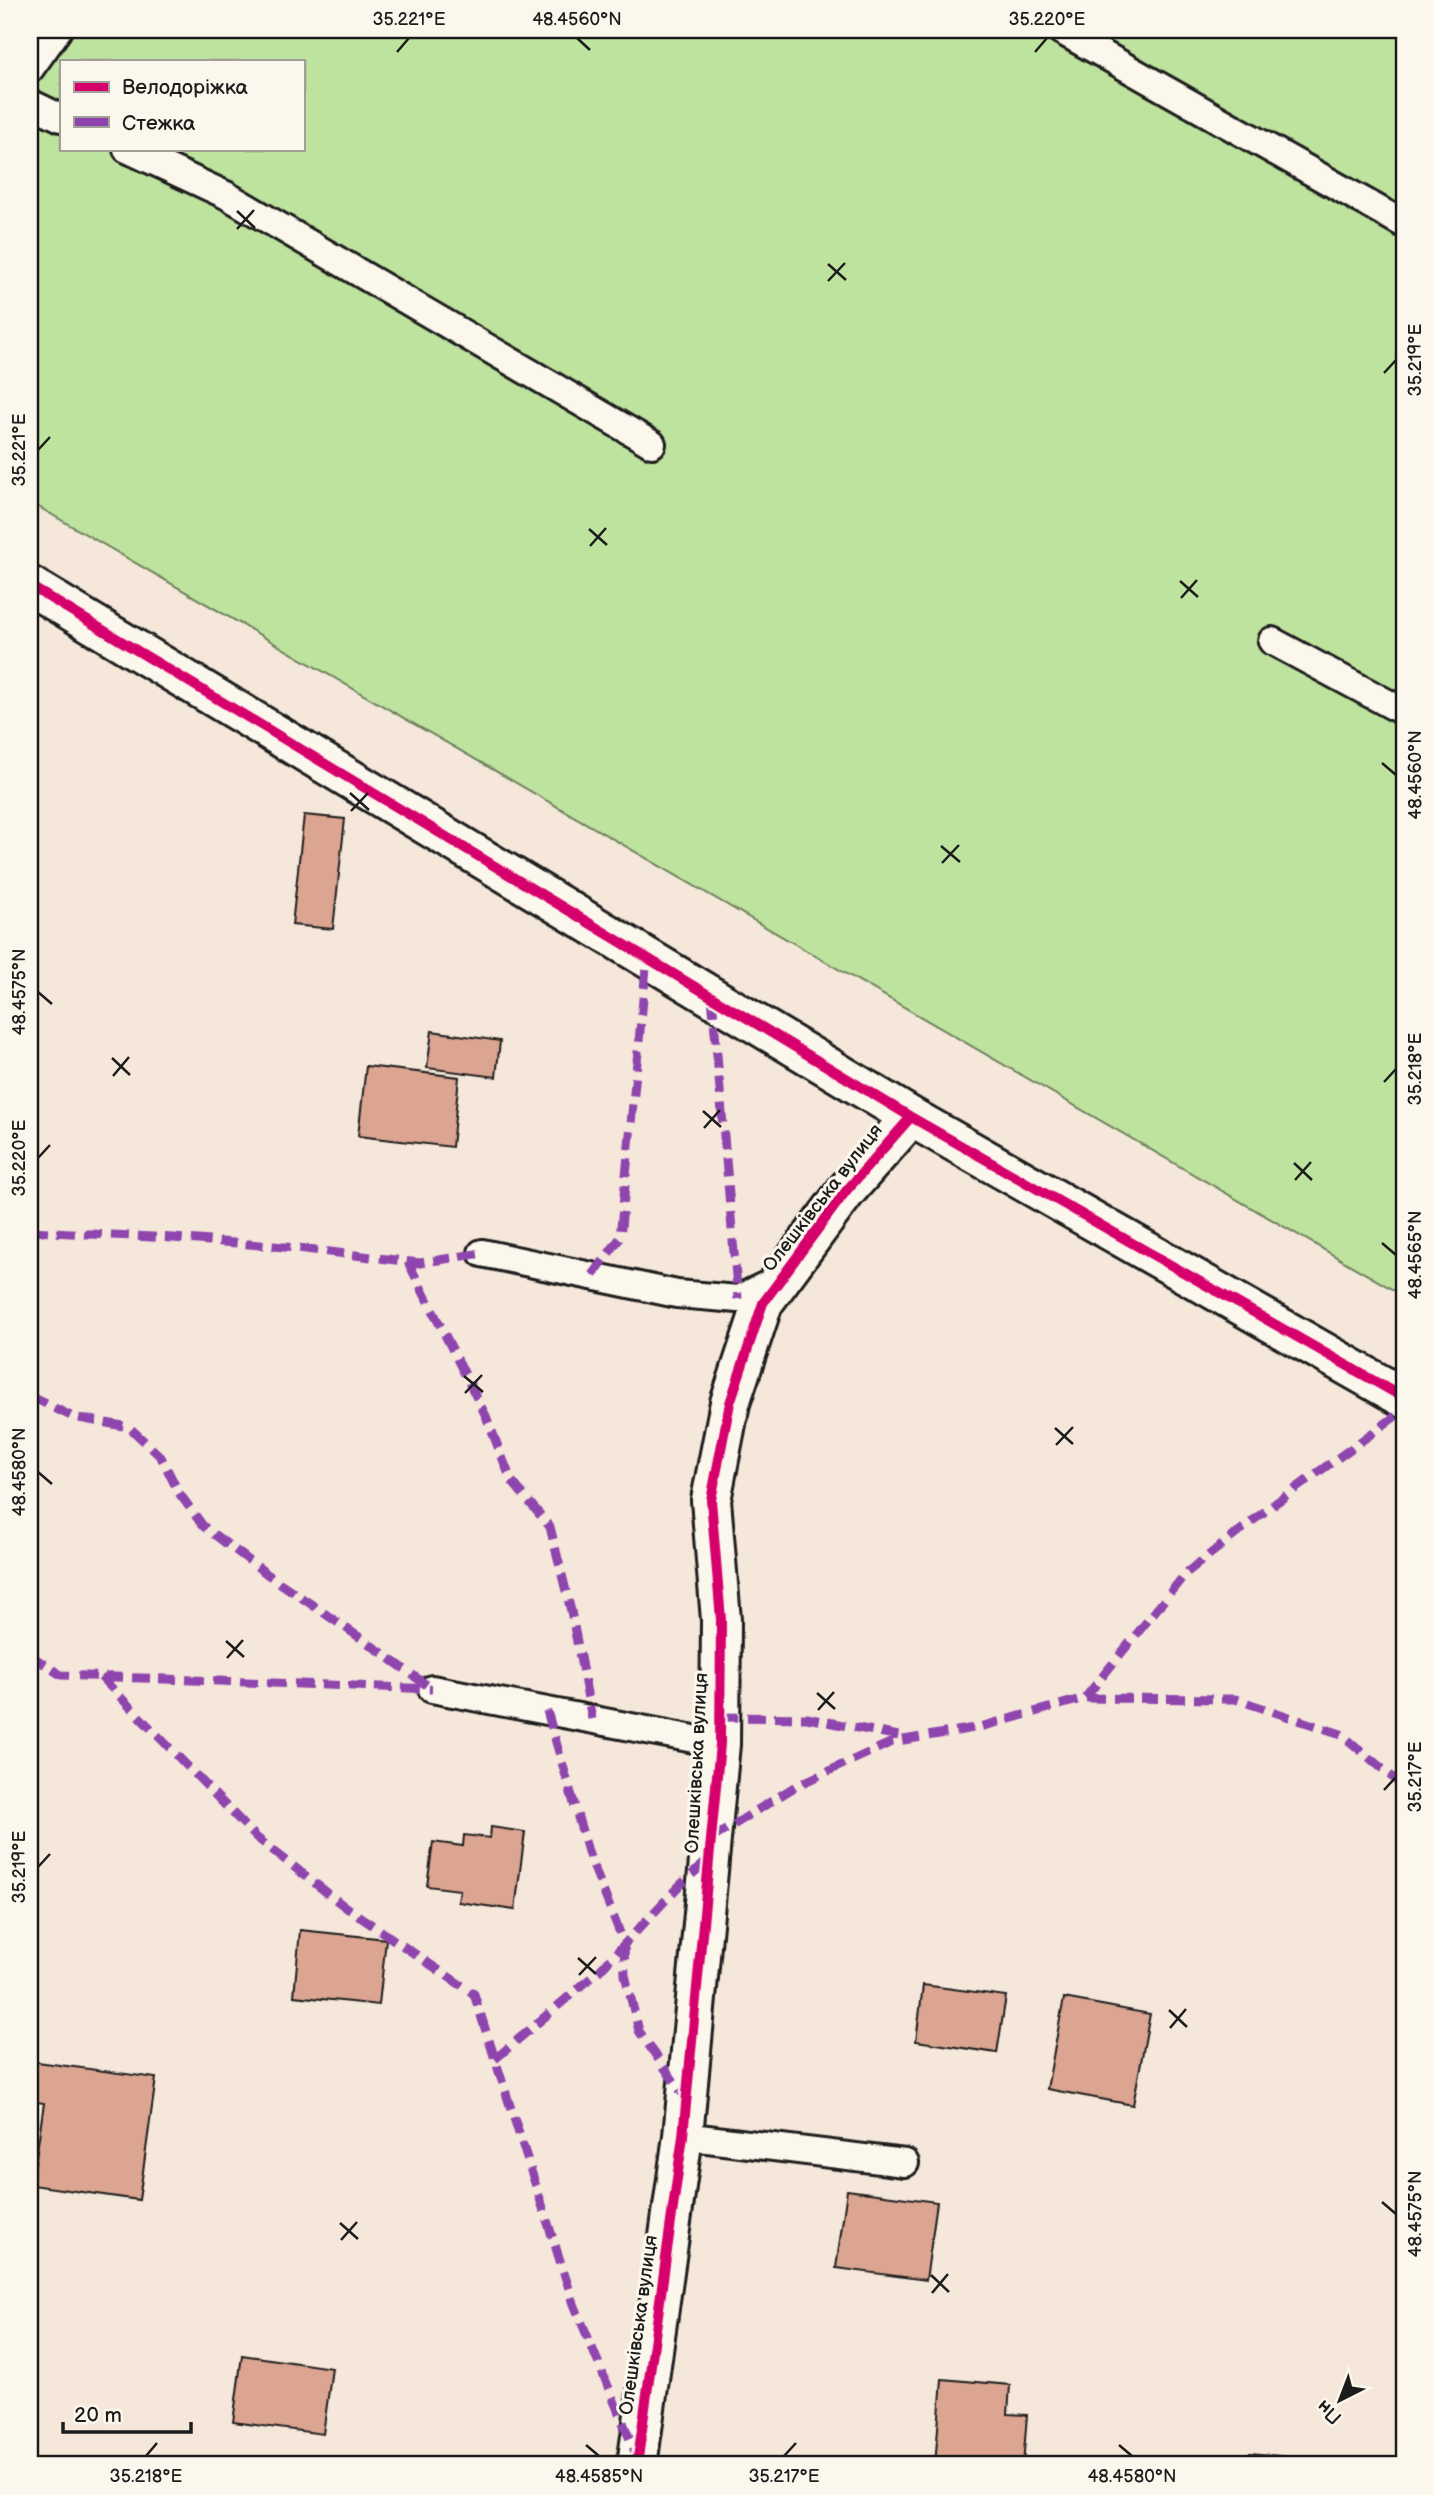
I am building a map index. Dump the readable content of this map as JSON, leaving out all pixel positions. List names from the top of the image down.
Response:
{
  "streets": {
    "street": ["Олешківська вулиця"]
  },
  "legend": ["Велодоріжка", "Стежка"],
  "scale_bar": "20 m",
  "north": "bottom left",
  "coordinates": [
    "35.221°E",
    "48.4560°N",
    "35.220°E",
    "35.219°E",
    "48.4575°N",
    "35.218°E",
    "48.4565°N",
    "48.4580°N",
    "35.217°E",
    "48.4585°N"
  ]
}
